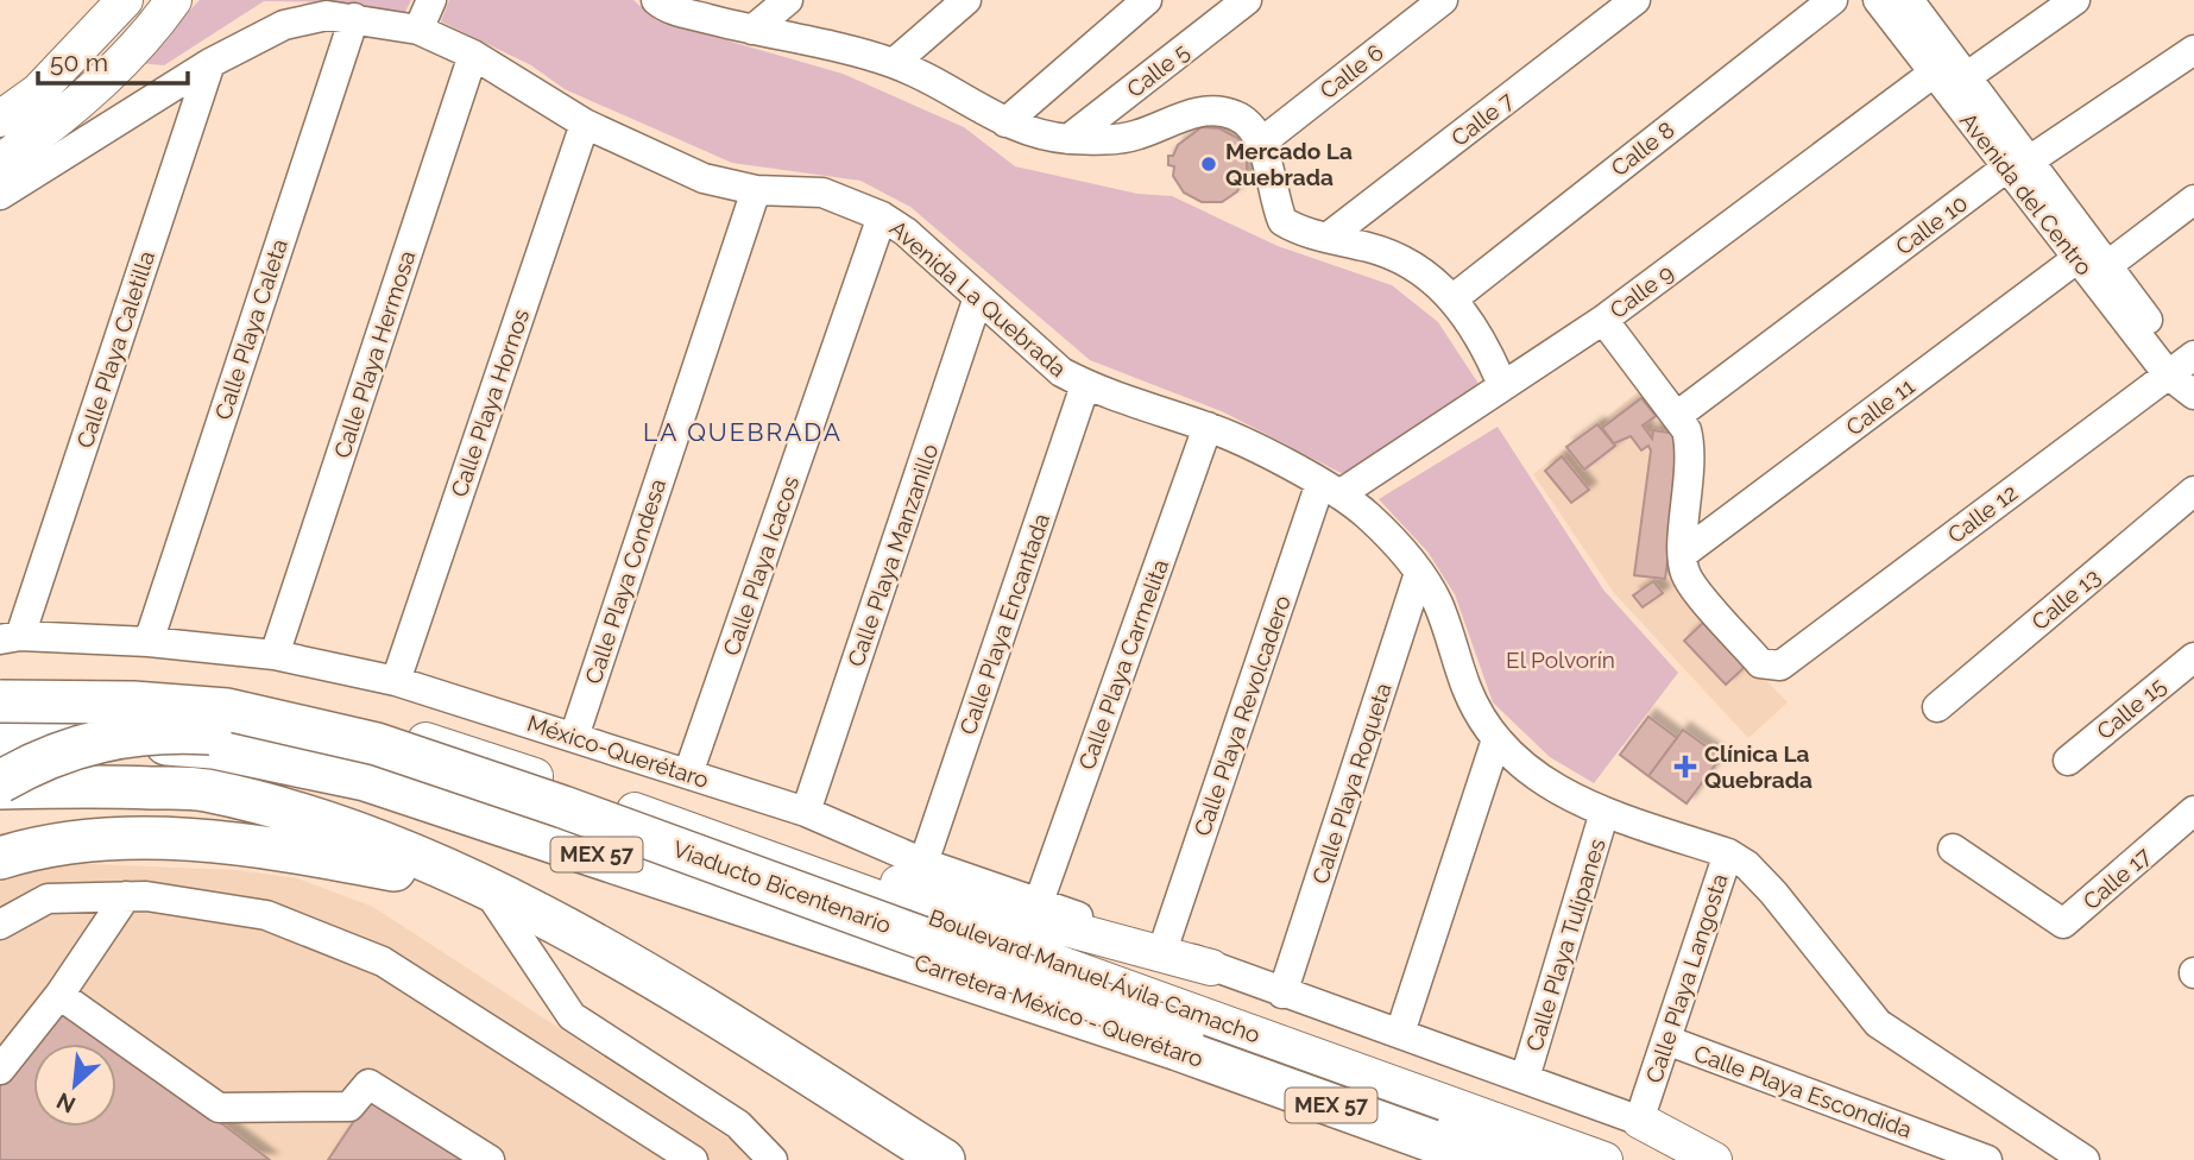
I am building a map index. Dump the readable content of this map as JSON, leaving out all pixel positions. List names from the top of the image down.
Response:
{
  "streets": {
    "highway": ["MEX 57", "Viaducto Bicentenario", "Carretera México - Querétaro"],
    "main road": ["Boulevard Manuel Ávila Camacho"],
    "street": [
      "Calle 5",
      "Calle 6",
      "Calle 7",
      "Calle 8",
      "Avenida del Centro",
      "Calle 10",
      "Calle 9",
      "Avenida La Quebrada",
      "Calle Playa Caleta",
      "Calle Playa Caletilla",
      "Calle Playa Hermosa",
      "Calle Playa Hornos",
      "Calle 11",
      "Calle 12",
      "Calle Playa Manzanillo",
      "Calle Playa Icacos",
      "Calle Playa Condesa",
      "Calle 13",
      "Calle Playa Encantada",
      "Calle Playa Carmelita",
      "Calle 15",
      "Calle Playa Revolcadero",
      "México-Querétaro",
      "Calle Playa Roqueta",
      "Calle 17",
      "Calle Playa Tulipanes",
      "Calle Playa Langosta",
      "Calle Playa Escondida"
    ]
  },
  "crossings": [
    ["Avenida del Centro", "Calle 10"],
    ["Avenida del Centro", "Calle 9"],
    ["Avenida del Centro", "Calle 11"],
    ["Avenida del Centro", "Calle 12"],
    ["Calle 9", "Avenida La Quebrada"],
    ["Calle 9", "Calle Playa Revolcadero"],
    ["Avenida La Quebrada", "Calle Playa Caleta"],
    ["Avenida La Quebrada", "Calle Playa Caletilla"],
    ["Avenida La Quebrada", "Calle Playa Hermosa"],
    ["Avenida La Quebrada", "Calle Playa Hornos"],
    ["Avenida La Quebrada", "Calle Playa Manzanillo"],
    ["Avenida La Quebrada", "Calle Playa Icacos"],
    ["Avenida La Quebrada", "Calle Playa Condesa"],
    ["Avenida La Quebrada", "Calle Playa Encantada"],
    ["Avenida La Quebrada", "Calle Playa Carmelita"],
    ["Avenida La Quebrada", "Calle Playa Revolcadero"],
    ["Avenida La Quebrada", "Calle Playa Roqueta"],
    ["Avenida La Quebrada", "Calle Playa Tulipanes"],
    ["Avenida La Quebrada", "Calle Playa Langosta"],
    ["Calle Playa Caleta", "México-Querétaro"],
    ["Calle Playa Caletilla", "México-Querétaro"],
    ["Calle Playa Hermosa", "México-Querétaro"],
    ["Calle Playa Hornos", "México-Querétaro"],
    ["Calle 11", "Calle 12"],
    ["Calle Playa Manzanillo", "México-Querétaro"],
    ["Calle Playa Icacos", "México-Querétaro"],
    ["Calle Playa Condesa", "México-Querétaro"],
    ["Calle Playa Encantada", "México-Querétaro"],
    ["Calle Playa Carmelita", "México-Querétaro"],
    ["Calle Playa Revolcadero", "México-Querétaro"],
    ["México-Querétaro", "Calle Playa Roqueta"],
    ["México-Querétaro", "Calle Playa Tulipanes"],
    ["México-Querétaro", "Calle Playa Langosta"],
    ["Calle Playa Langosta", "Calle Playa Escondida"]
  ],
  "districts": ["LA QUEBRADA"],
  "parks": ["El Polvorín"],
  "places": {
    "other": ["Mercado La Quebrada"],
    "health": ["Clínica La Quebrada"]
  },
  "scale_bar": "50 m",
  "north": "bottom left"
}
